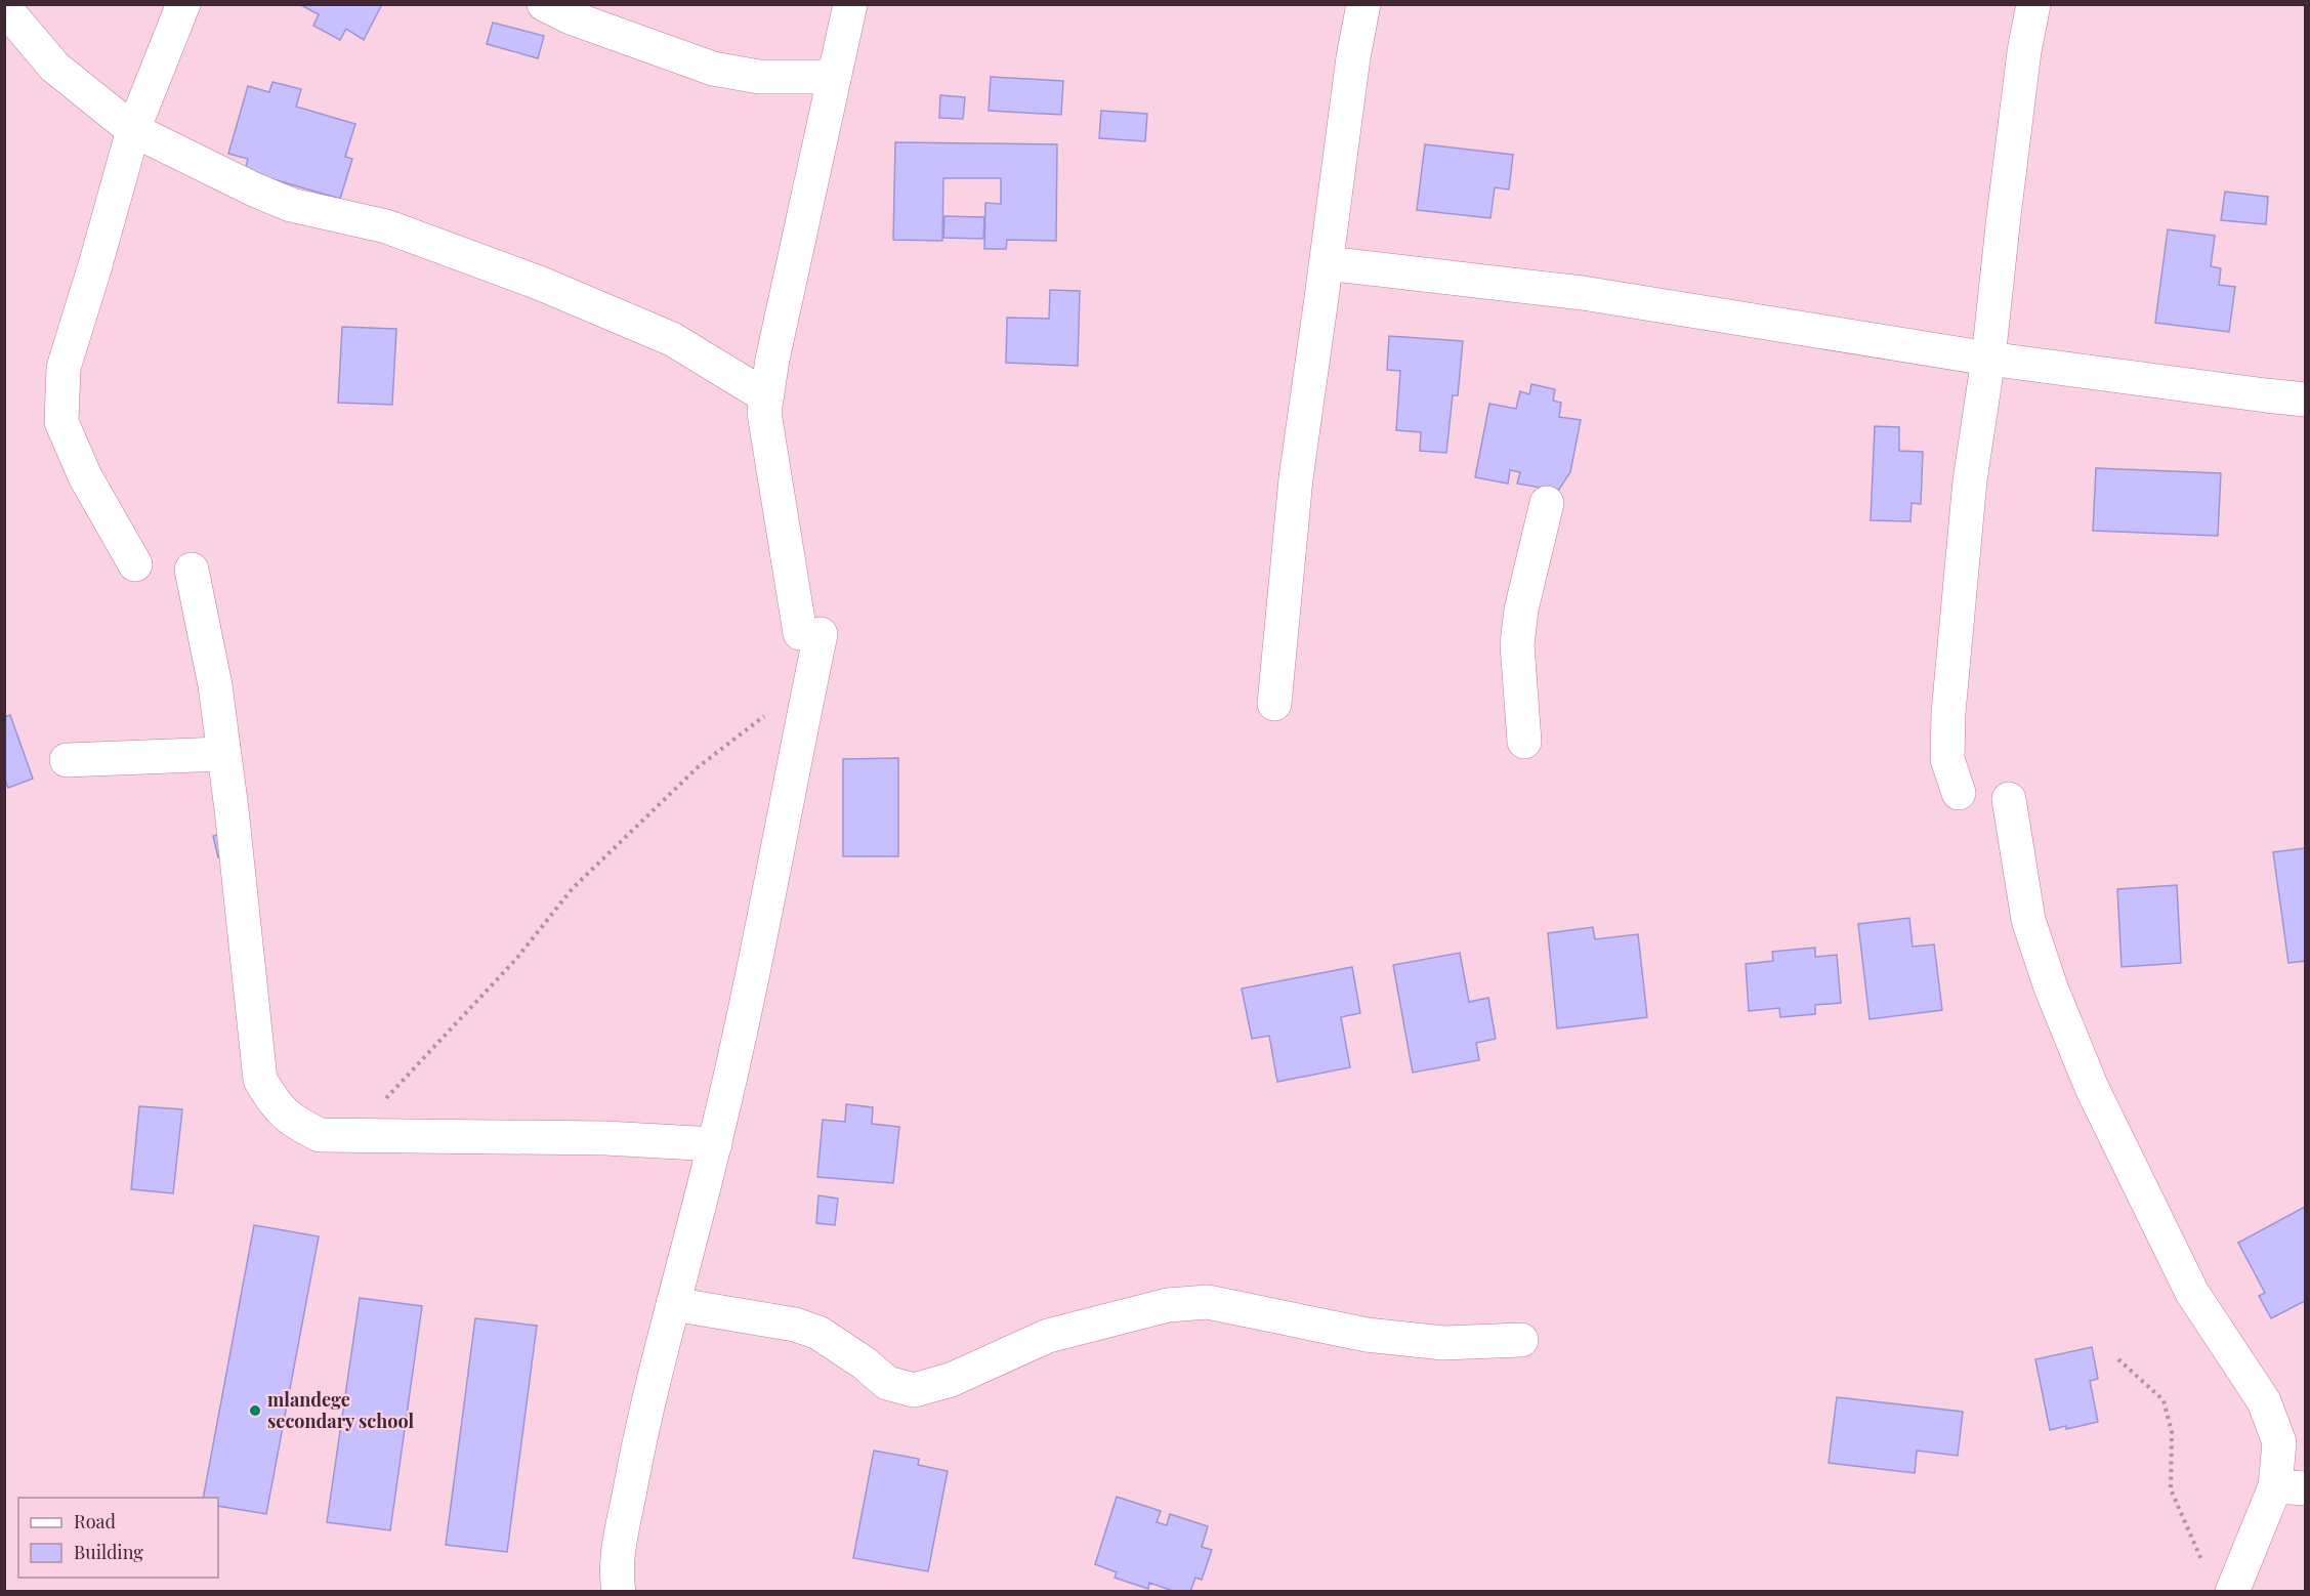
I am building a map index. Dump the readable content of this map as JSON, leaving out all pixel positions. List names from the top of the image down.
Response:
{
  "places": ["mlandege secondary school"],
  "legend": ["Road", "Building"]
}
